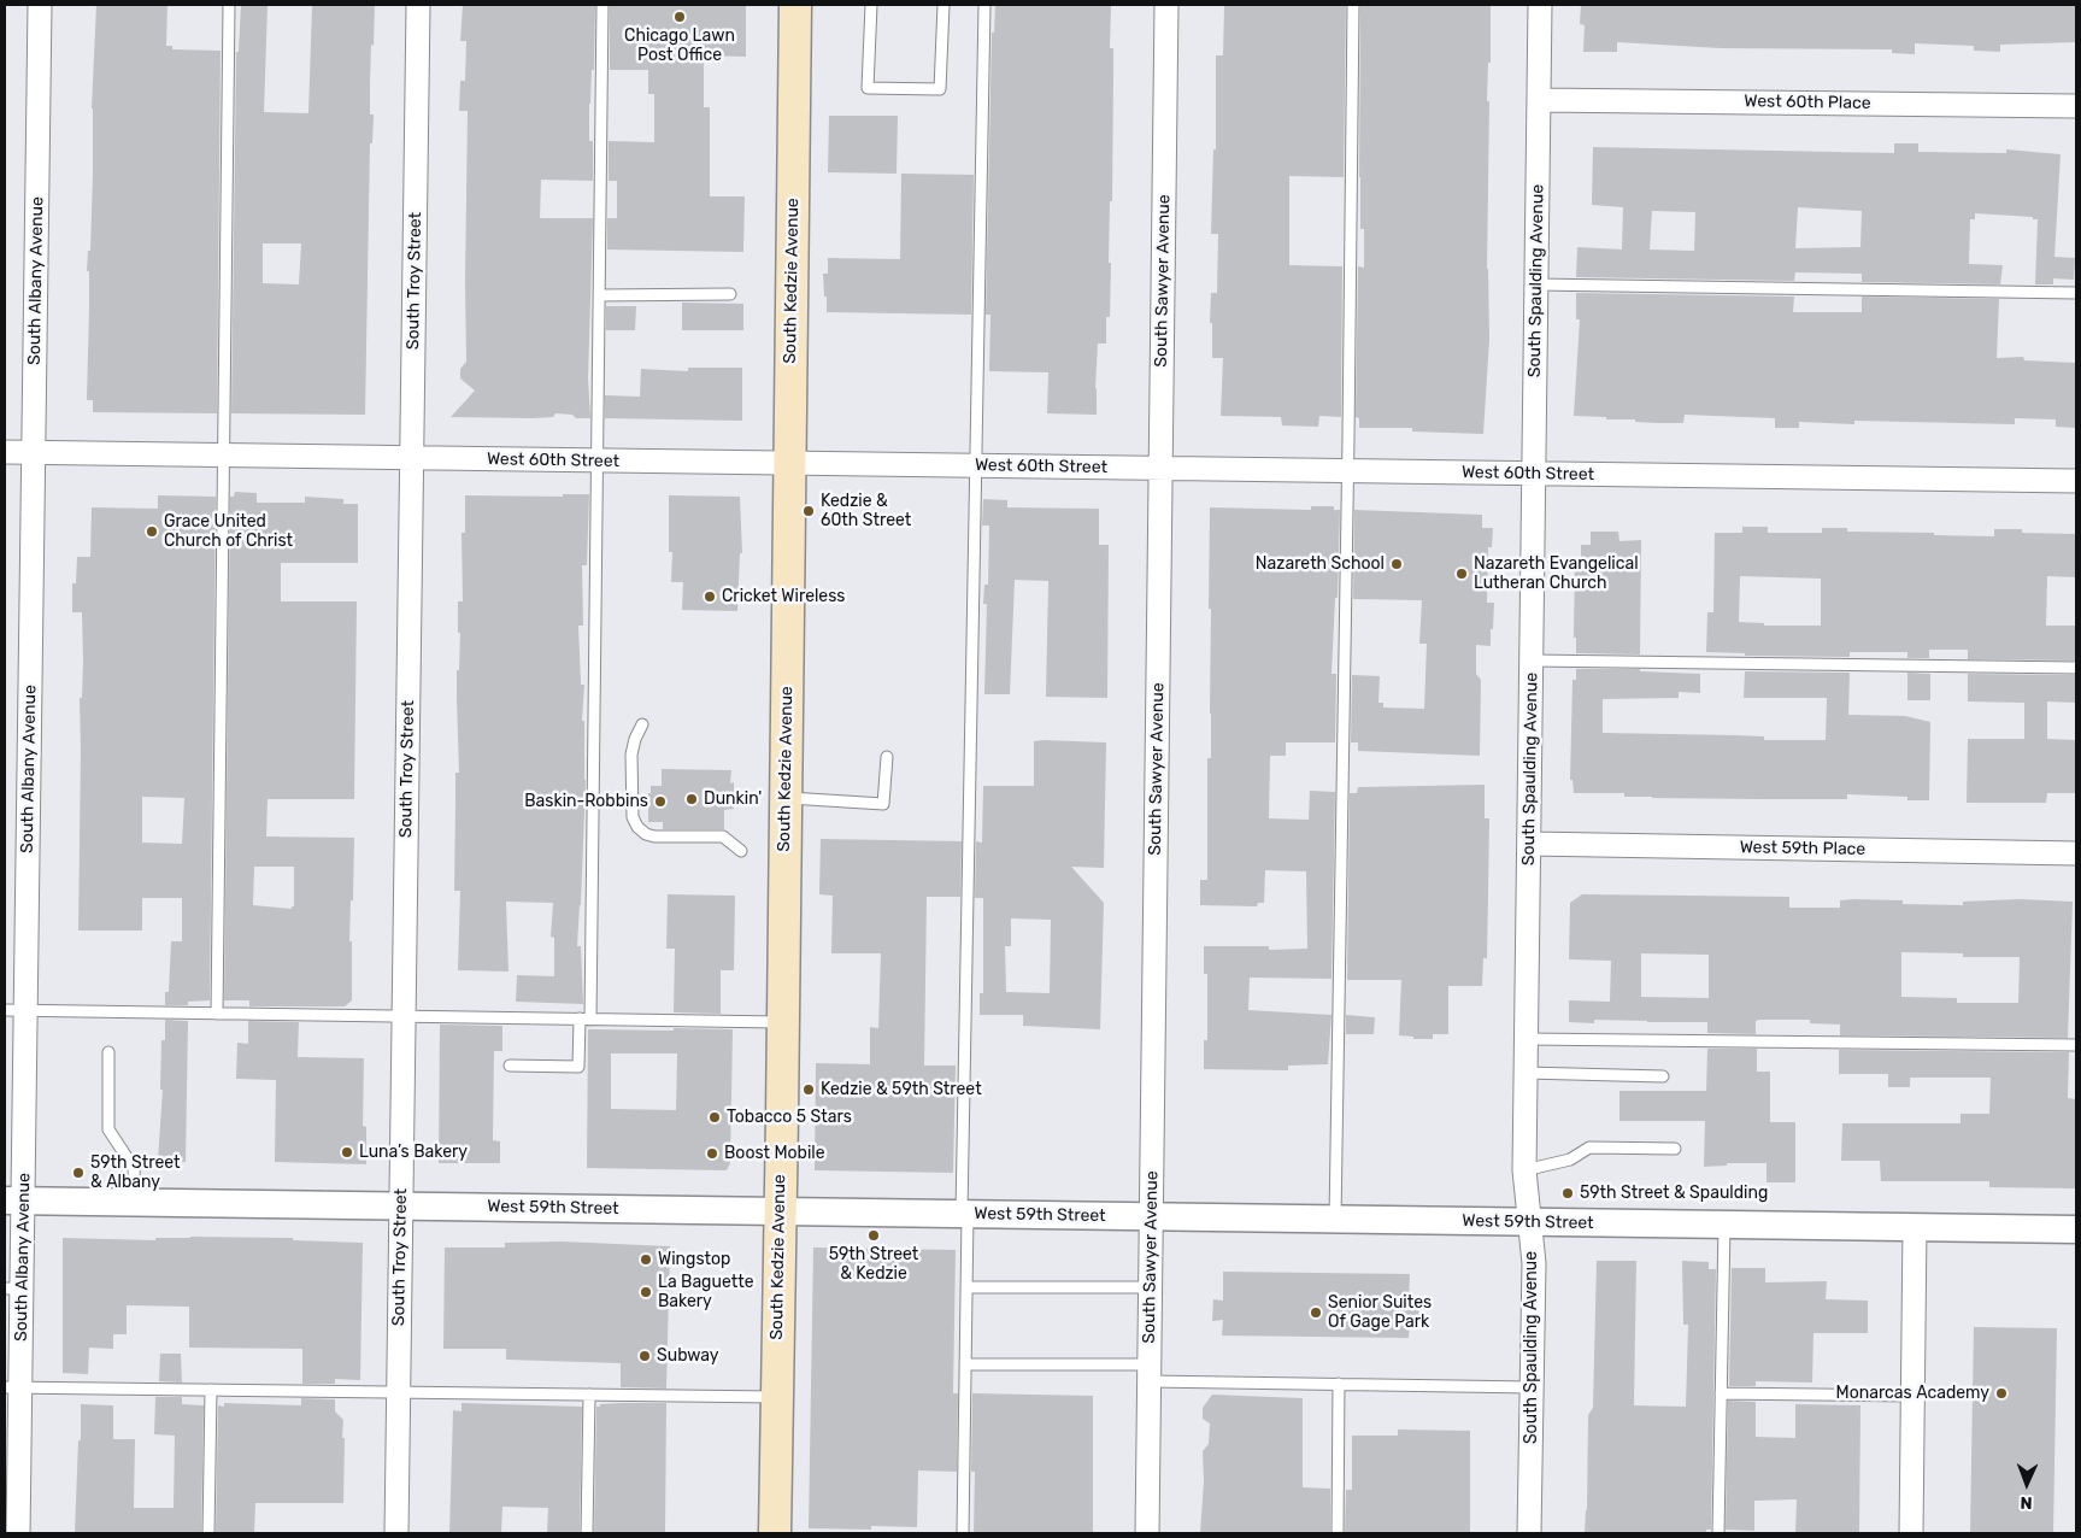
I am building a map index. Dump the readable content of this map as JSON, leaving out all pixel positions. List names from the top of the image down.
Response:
{
  "streets": {
    "main road": ["South Kedzie Avenue"],
    "street": [
      "West 60th Place",
      "South Albany Avenue",
      "South Troy Street",
      "South Sawyer Avenue",
      "South Spaulding Avenue",
      "West 60th Street",
      "West 59th Place",
      "West 59th Street"
    ]
  },
  "crossings": [
    ["West 60th Place", "South Spaulding Avenue"],
    ["South Albany Avenue", "West 60th Street"],
    ["South Albany Avenue", "West 59th Street"],
    ["South Troy Street", "West 60th Street"],
    ["South Troy Street", "West 59th Street"],
    ["South Kedzie Avenue", "West 60th Street"],
    ["South Kedzie Avenue", "West 59th Street"],
    ["South Sawyer Avenue", "West 60th Street"],
    ["South Sawyer Avenue", "West 59th Street"],
    ["South Spaulding Avenue", "West 60th Street"],
    ["South Spaulding Avenue", "West 59th Place"],
    ["South Spaulding Avenue", "West 59th Street"]
  ],
  "places": [
    "Chicago Lawn Post Office",
    "Kedzie & 60th Street",
    "Grace United Church of Christ",
    "Nazareth School",
    "Nazareth Evangelical Lutheran Church",
    "Cricket Wireless",
    "Dunkin'",
    "Baskin-Robbins",
    "Kedzie & 59th Street",
    "Tobacco 5 Stars",
    "Luna’s Bakery",
    "Boost Mobile",
    "59th Street & Albany",
    "59th Street & Spaulding",
    "59th Street & Kedzie",
    "Wingstop",
    "La Baguette Bakery",
    "Senior Suites Of Gage Park",
    "Subway",
    "Monarcas Academy"
  ],
  "north": "bottom"
}
